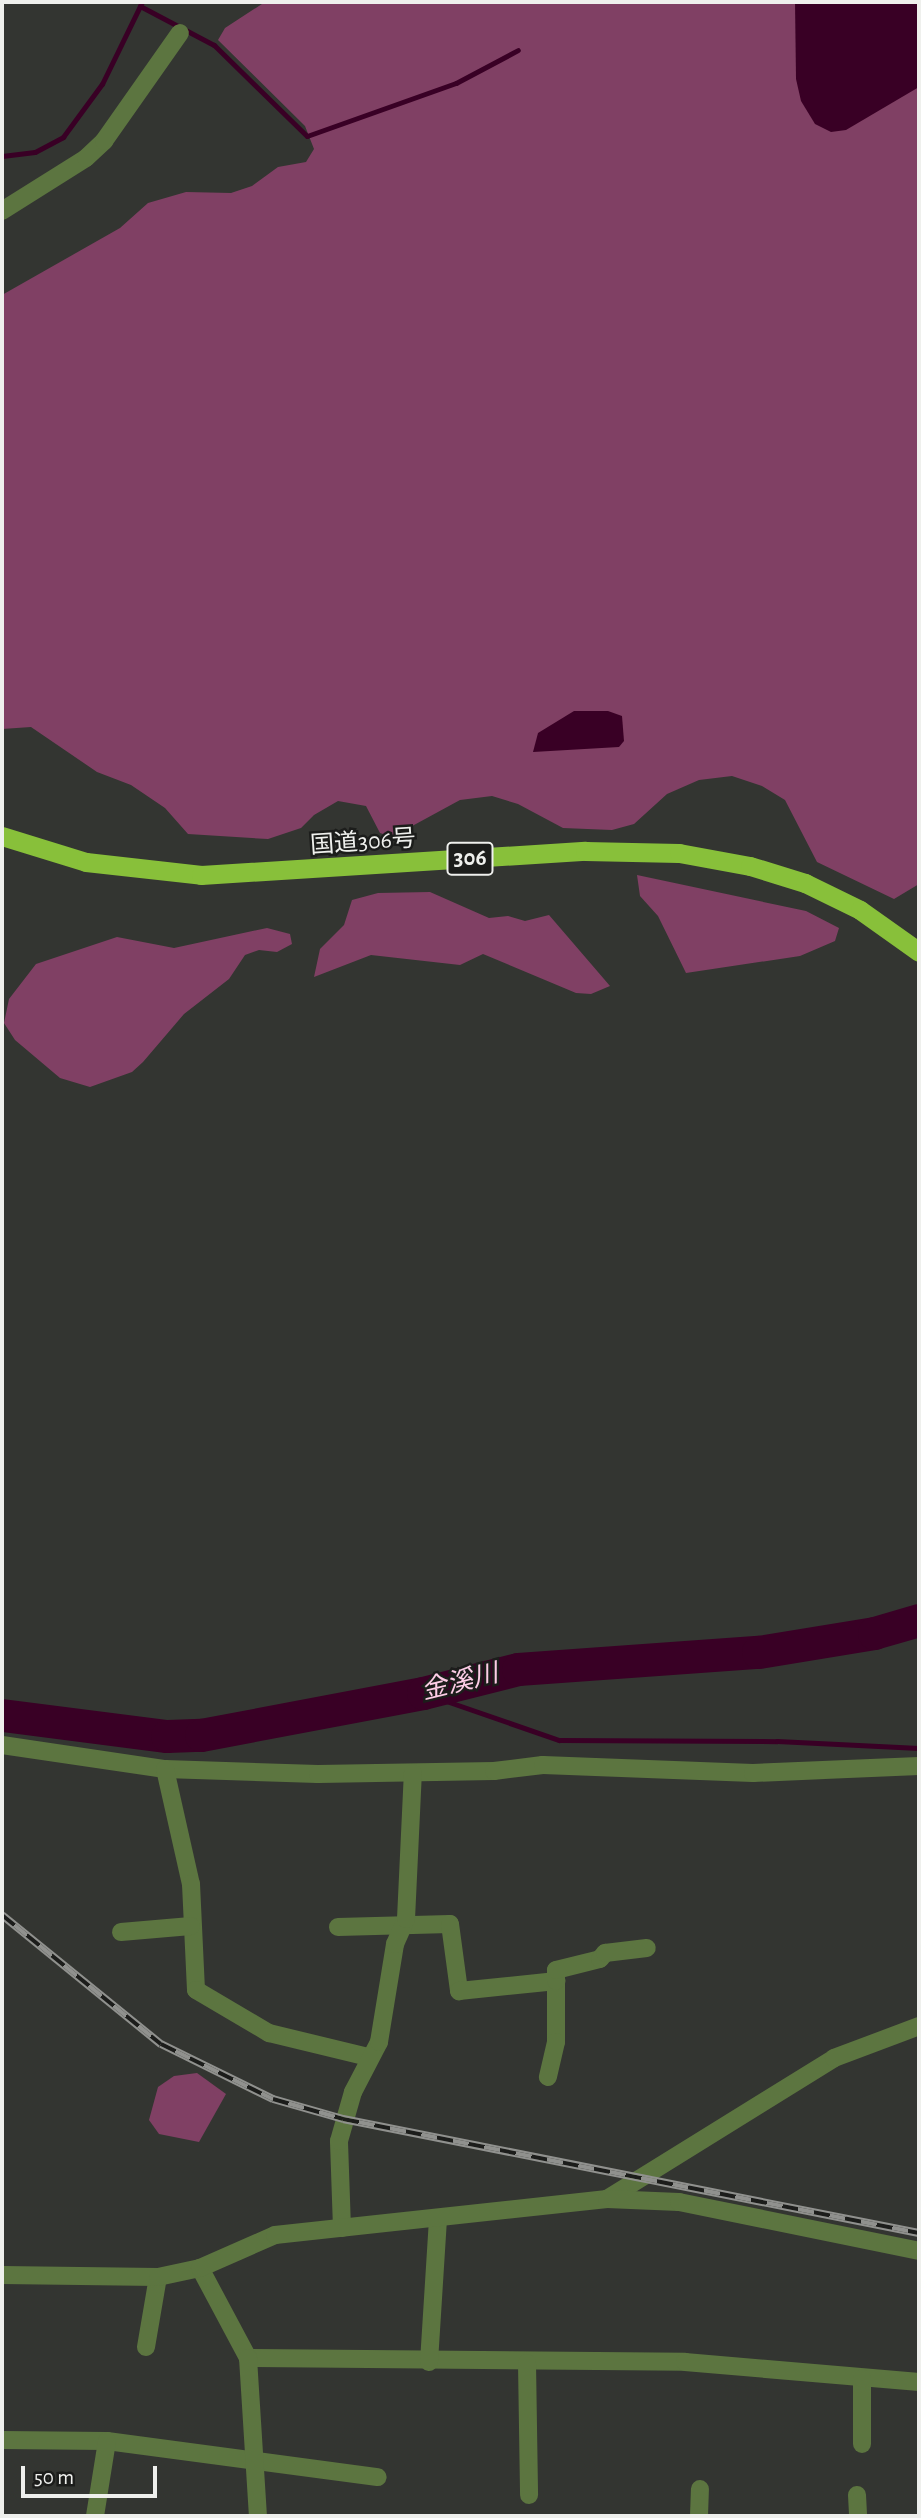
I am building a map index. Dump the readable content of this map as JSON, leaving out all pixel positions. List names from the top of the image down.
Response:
{
  "streets": {
    "highway": ["国道306号", "306"]
  },
  "water": ["金溪川"],
  "scale_bar": "50 m"
}
